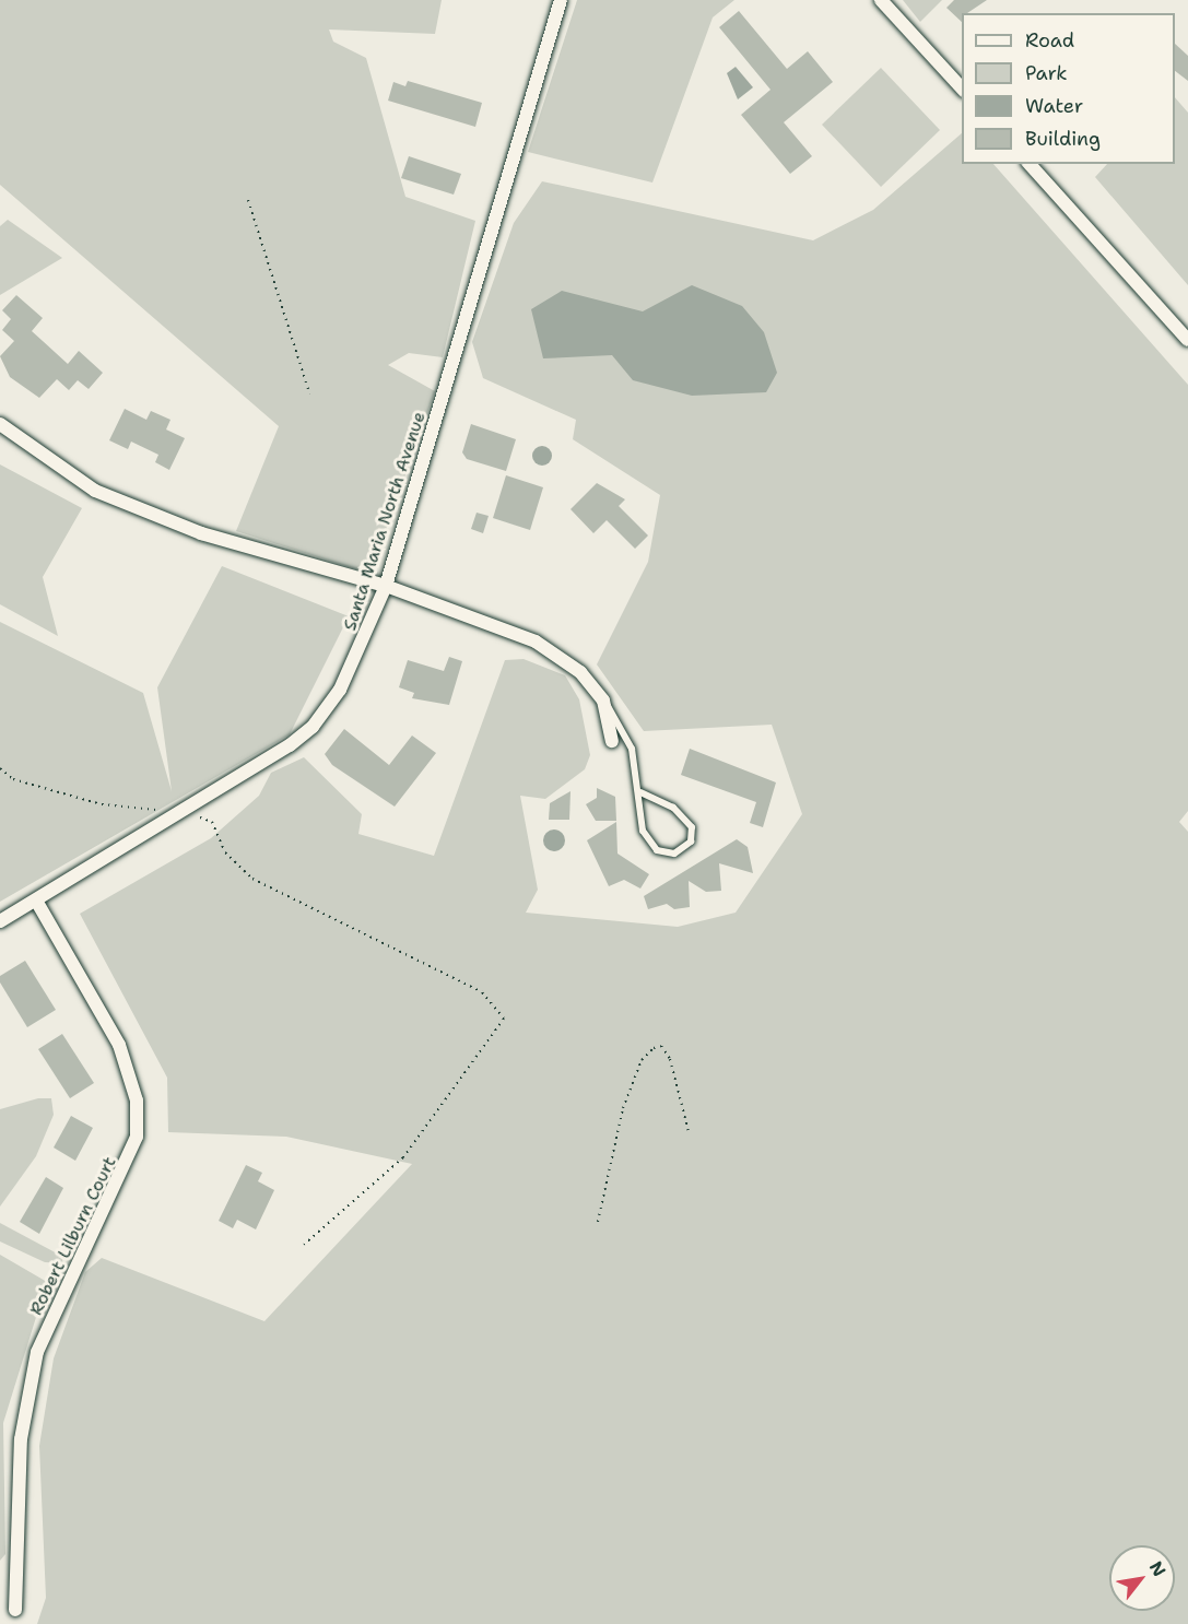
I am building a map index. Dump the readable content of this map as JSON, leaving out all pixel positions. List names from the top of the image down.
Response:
{
  "streets": {
    "street": ["Santa Maria North Avenue", "Robert Lilburn Court"]
  },
  "crossings": [
    ["Santa Maria North Avenue", "Robert Lilburn Court"]
  ],
  "legend": [
    "Road",
    "Park",
    "Water",
    "Building"
  ],
  "north": "top right"
}
